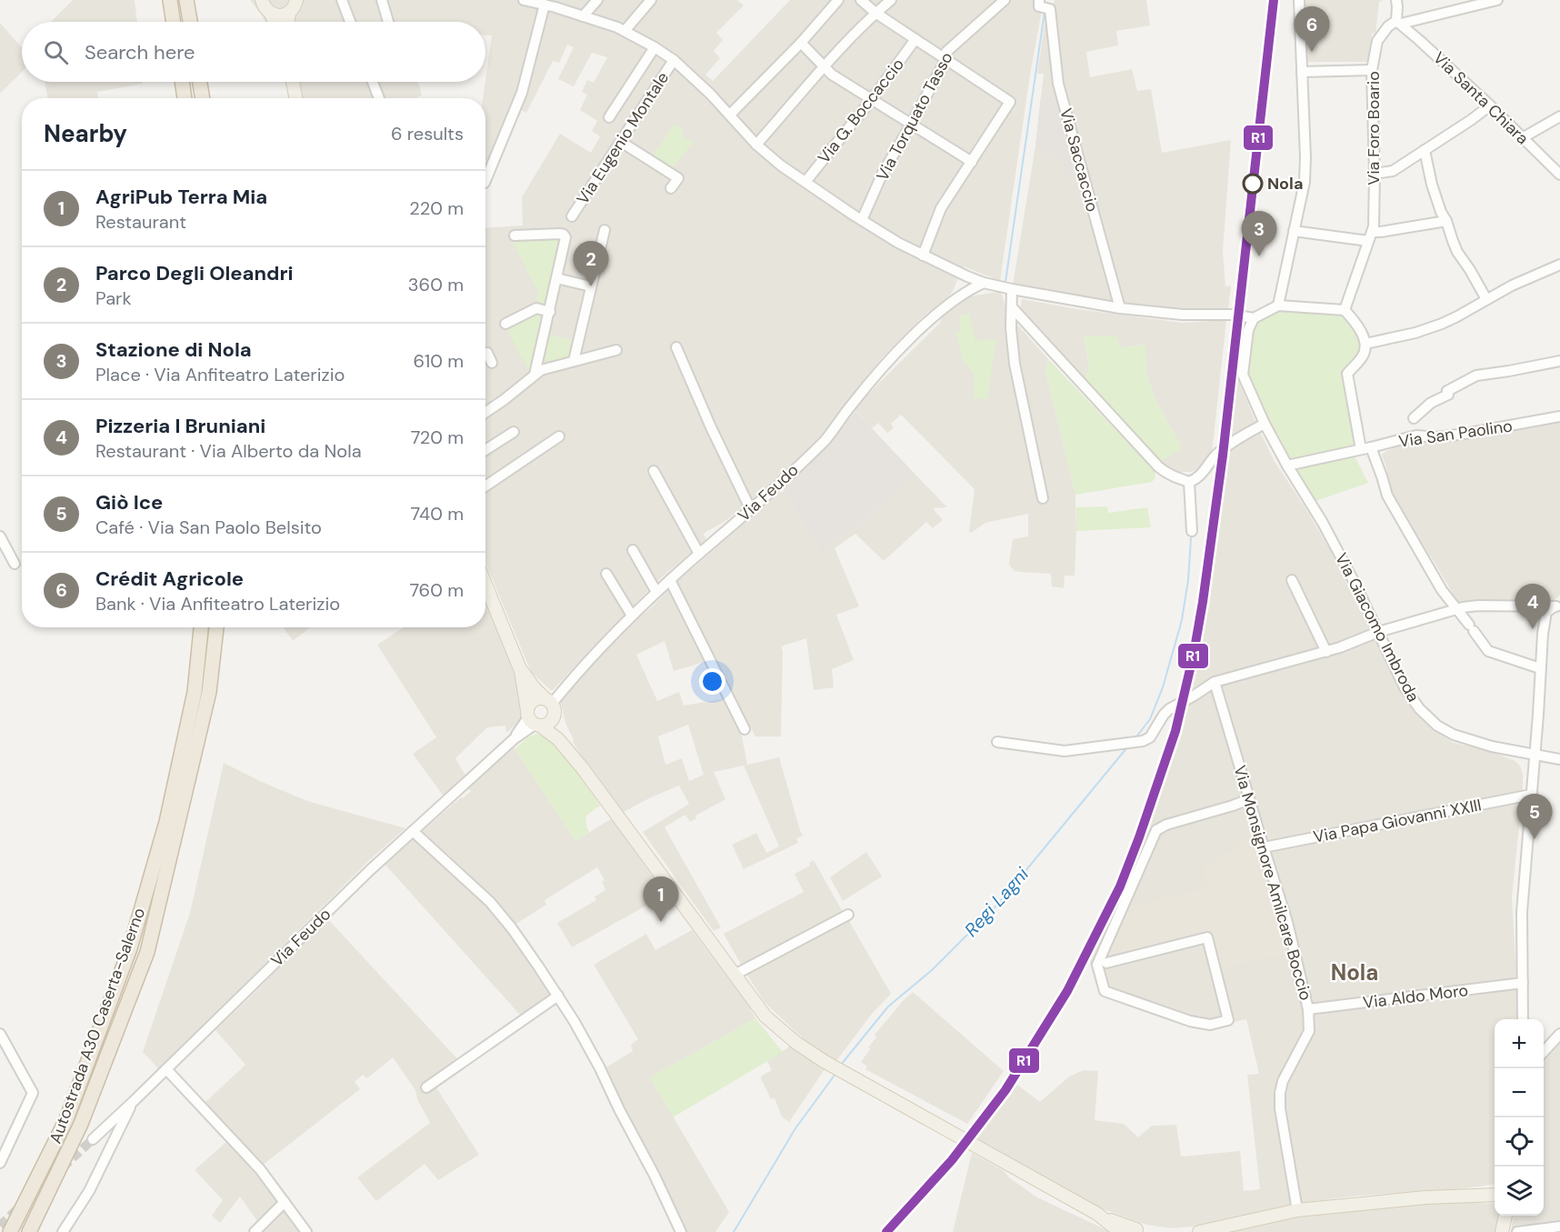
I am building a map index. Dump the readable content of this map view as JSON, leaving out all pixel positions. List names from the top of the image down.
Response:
{
  "streets": {
    "highway": ["Autostrada A30 Caserta-Salerno"],
    "street": [
      "Via Santa Chiara",
      "Via G. Boccaccio",
      "Via Torquato Tasso",
      "Via Foro Boario",
      "Via Eugenio Montale",
      "Via Saccaccio",
      "Via San Paolino",
      "Via Feudo",
      "Via Giacomo Imbroda",
      "Via Papa Giovanni XXIII",
      "Via Monsignore Amilcare Boccio",
      "Via Aldo Moro"
    ]
  },
  "crossings": [
    ["Via Santa Chiara", "Via Foro Boario"],
    ["Via San Paolino", "Via Giacomo Imbroda"],
    ["Via Papa Giovanni XXIII", "Via Monsignore Amilcare Boccio"],
    ["Via Monsignore Amilcare Boccio", "Via Aldo Moro"]
  ],
  "districts": ["Nola"],
  "water": ["Regi Lagni"],
  "places": ["Nola"],
  "lines": ["transit line R1"],
  "page": {
    "pins": [
      "6",
      "3",
      "2",
      "4",
      "5",
      "1"
    ],
    "search": "Search here",
    "heading": ["Nearby", "6 results"],
    "list": [
      {
        "mark": "1",
        "name": "AgriPub Terra Mia",
        "note": "Restaurant",
        "value": "220 m"
      },
      {
        "mark": "2",
        "name": "Parco Degli Oleandri",
        "note": "Park",
        "value": "360 m"
      },
      {
        "mark": "3",
        "name": "Stazione di Nola",
        "note": "Place · Via Anfiteatro Laterizio",
        "value": "610 m"
      },
      {
        "mark": "4",
        "name": "Pizzeria I Bruniani",
        "note": "Restaurant · Via Alberto da Nola",
        "value": "720 m"
      },
      {
        "mark": "5",
        "name": "Giò Ice",
        "note": "Café · Via San Paolo Belsito",
        "value": "740 m"
      },
      {
        "mark": "6",
        "name": "Crédit Agricole",
        "note": "Bank · Via Anfiteatro Laterizio",
        "value": "760 m"
      }
    ],
    "map_buttons": ["+", "−"]
  }
}
